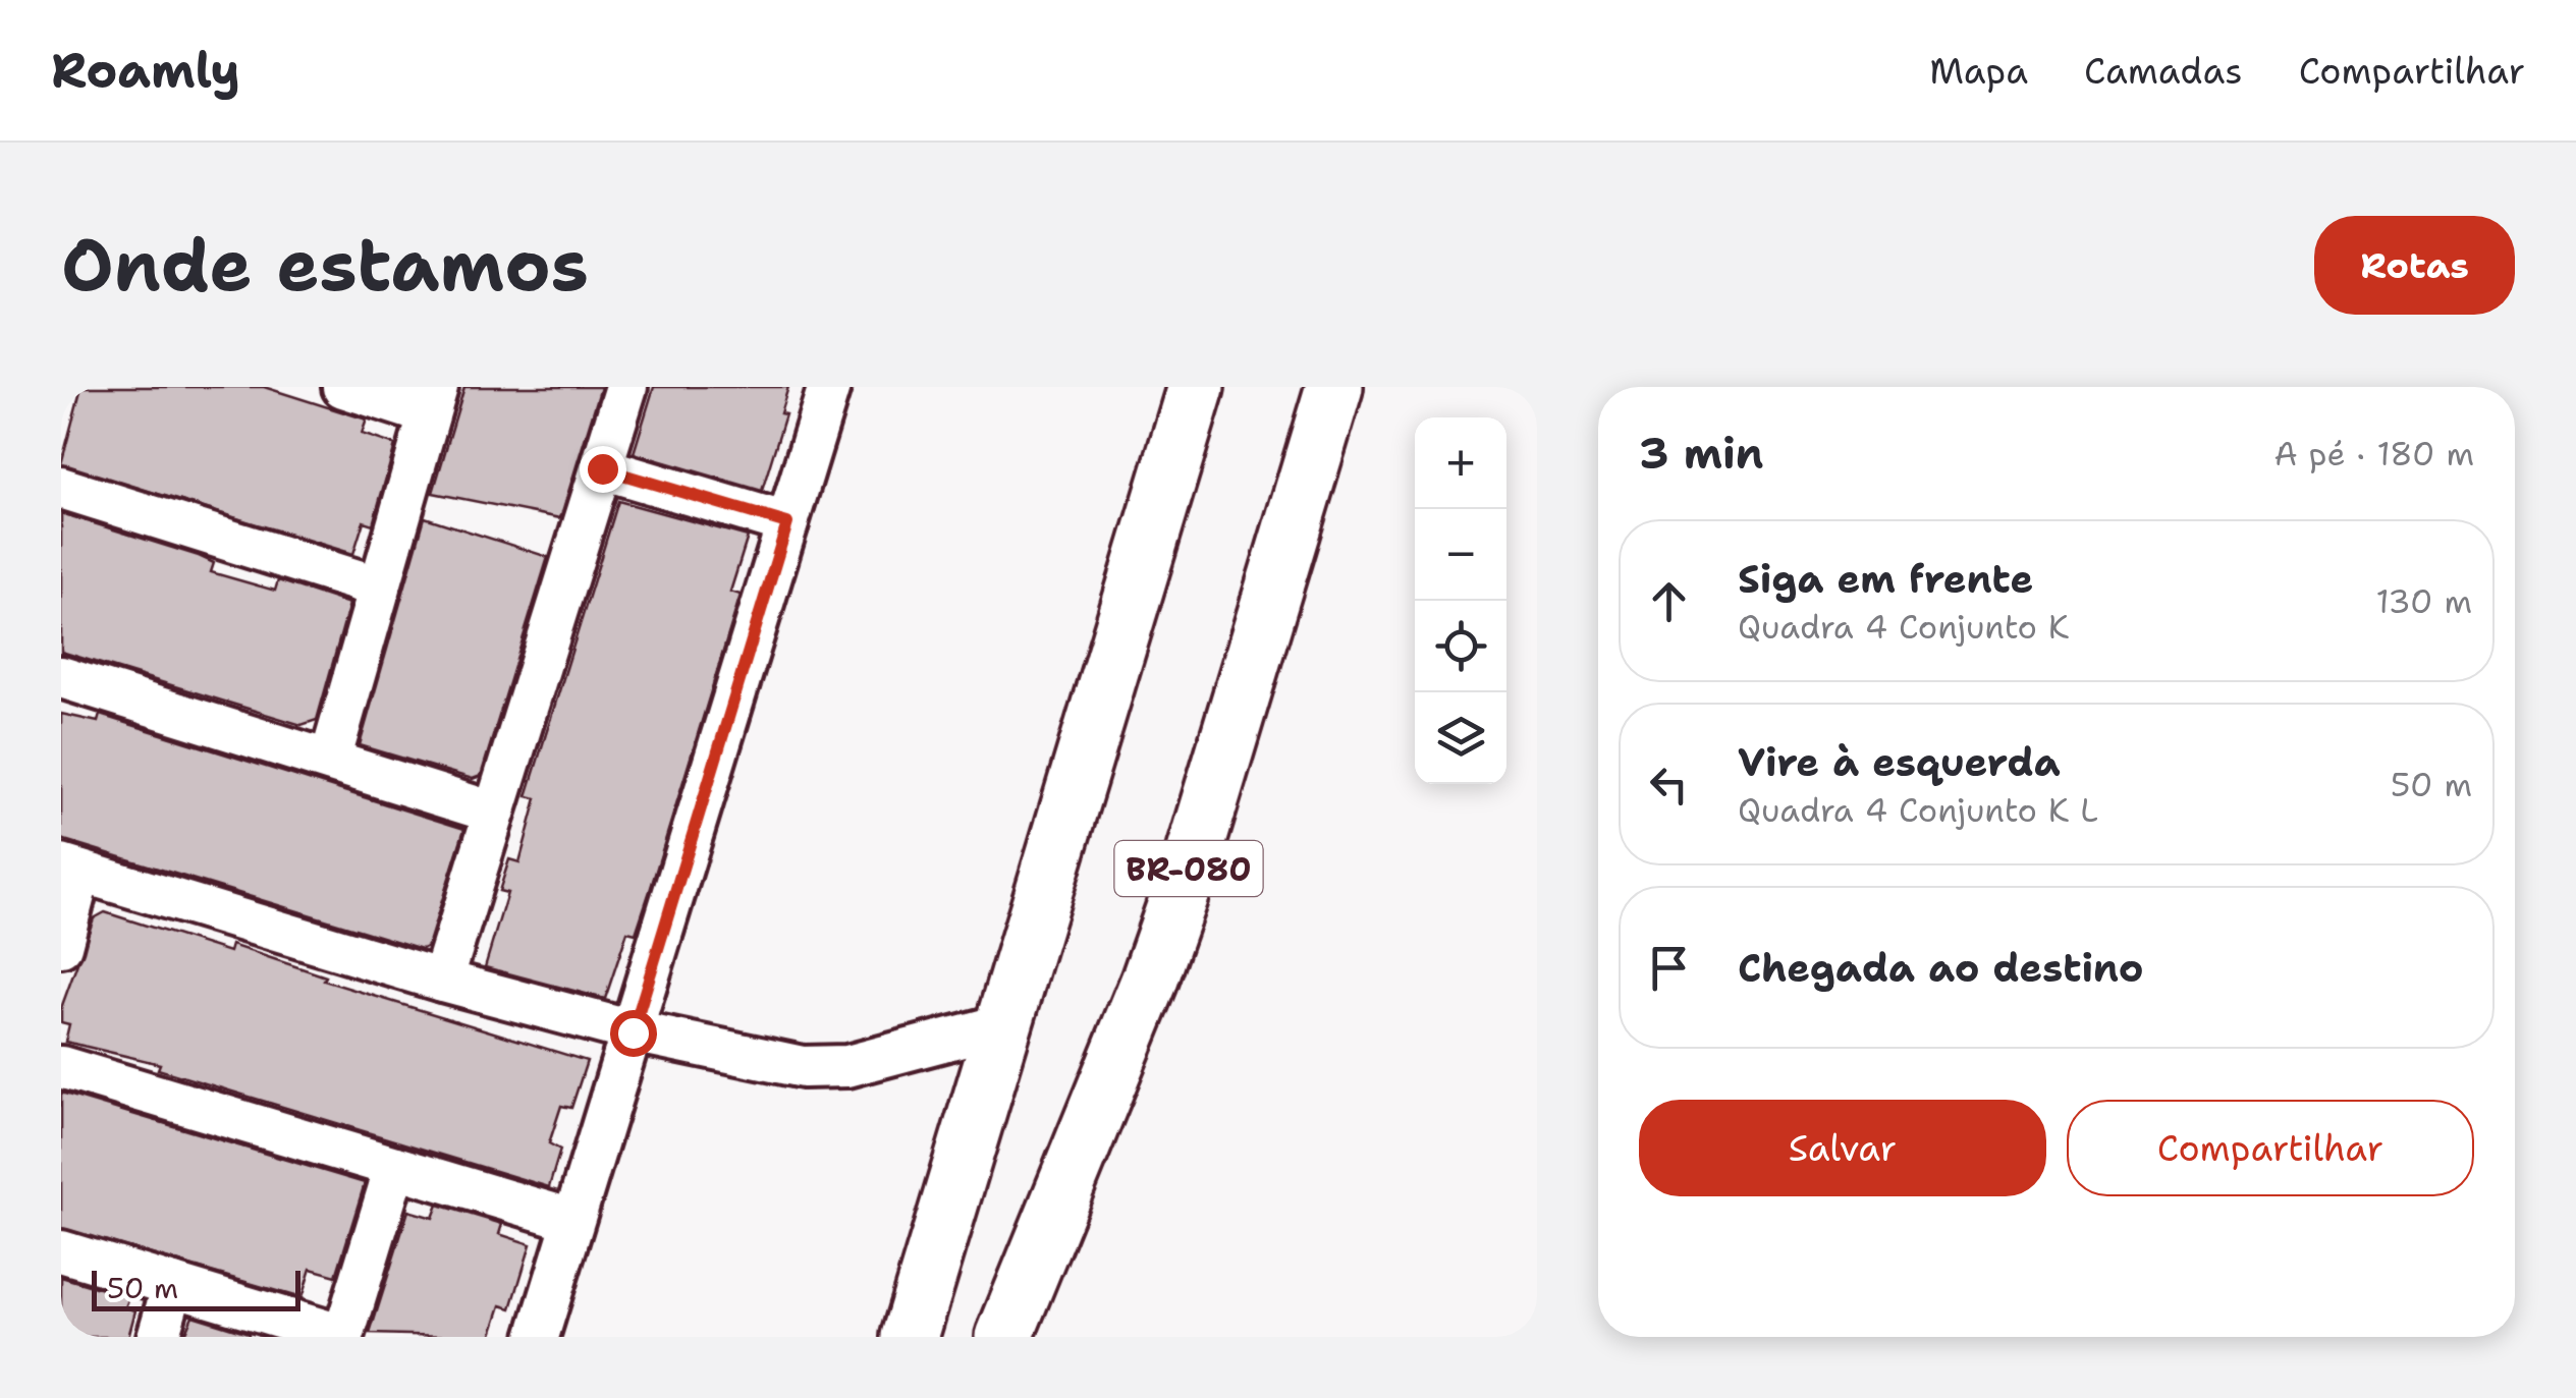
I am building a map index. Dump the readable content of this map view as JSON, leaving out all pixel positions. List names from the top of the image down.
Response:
{
  "streets": {
    "highway": ["BR-080"]
  },
  "scale_bar": "50 m",
  "page": {
    "header": "Roamly",
    "nav": ["Mapa", "Camadas", "Compartilhar"],
    "buttons": [
      "Rotas",
      ["Salvar", "Compartilhar"]
    ],
    "title": "Onde estamos",
    "heading": ["3 min", "A pé · 180 m"],
    "map_buttons": ["+", "−"],
    "list": [
      ["Siga em frente", "Quadra 4 Conjunto K", "130 m"],
      ["Vire à esquerda", "Quadra 4 Conjunto K L", "50 m"],
      "Chegada ao destino"
    ],
    "scale": "50 m"
  }
}
